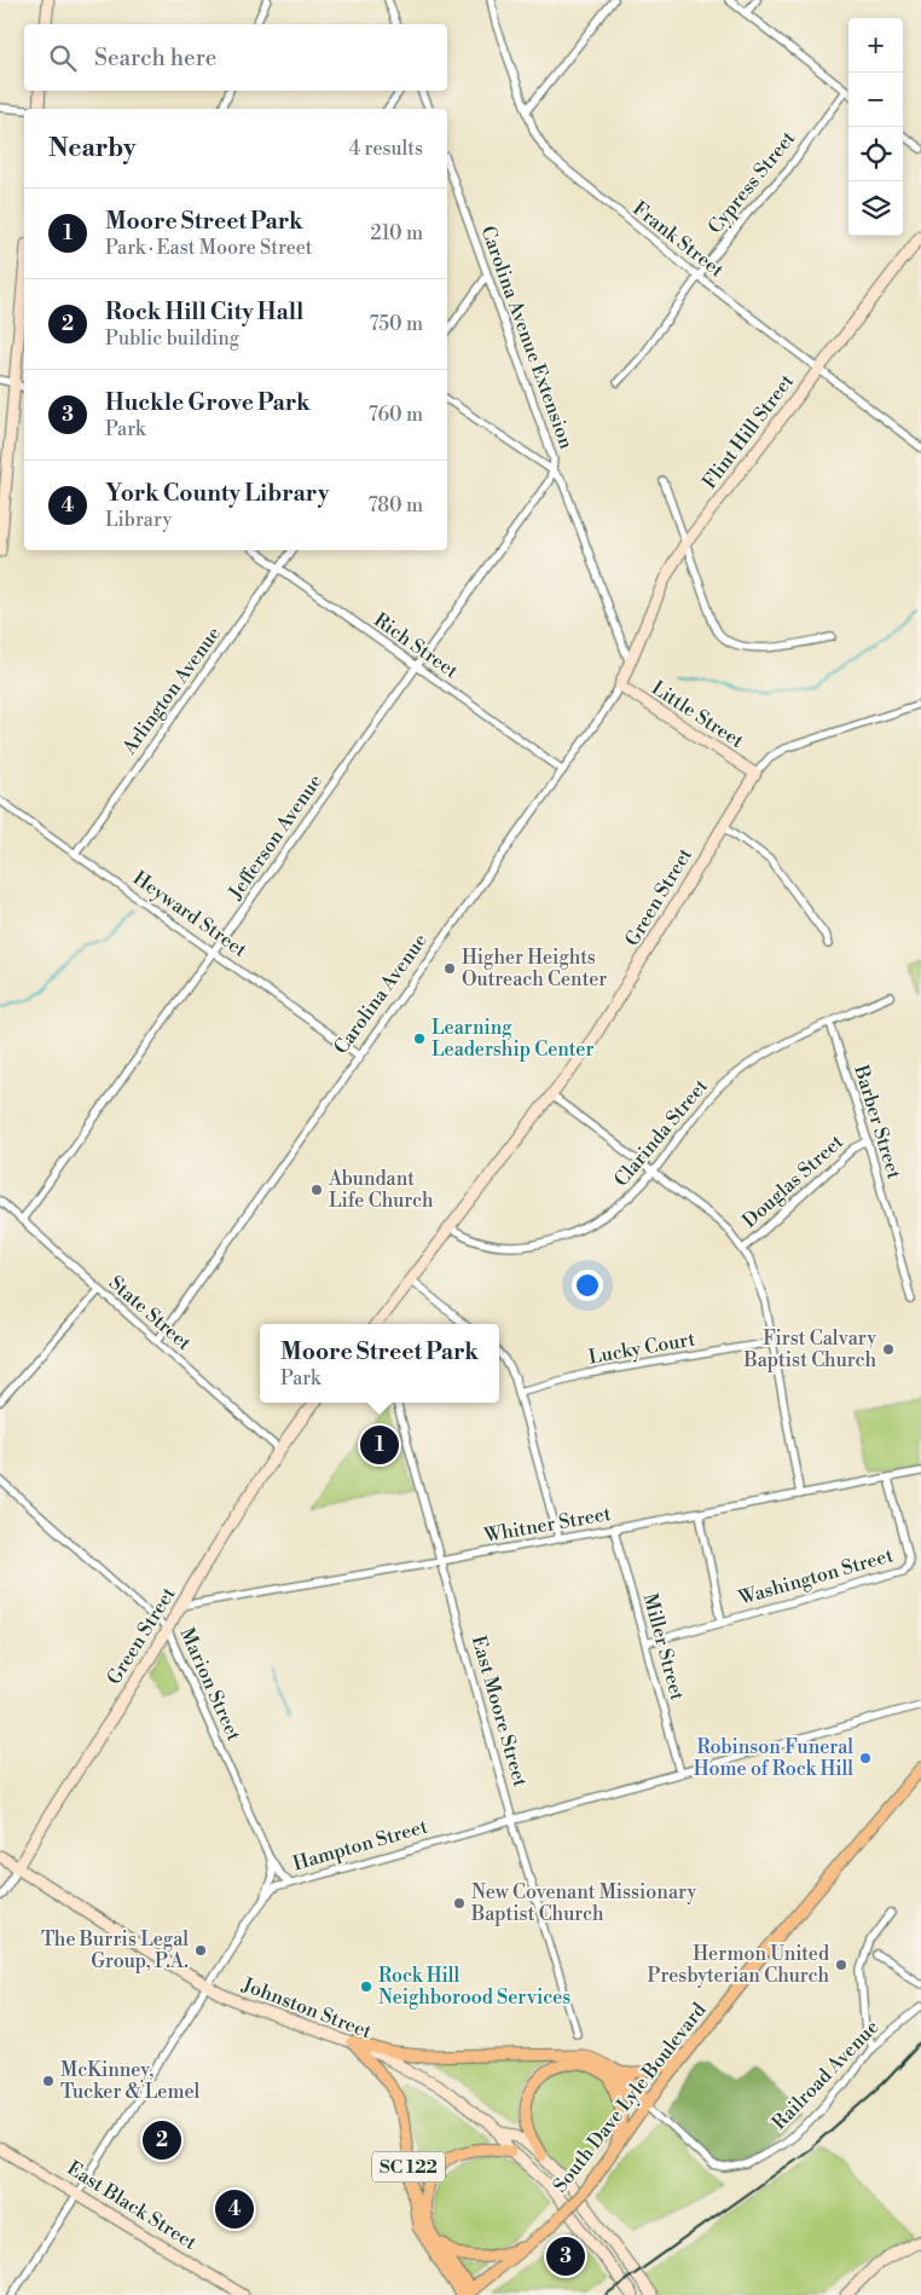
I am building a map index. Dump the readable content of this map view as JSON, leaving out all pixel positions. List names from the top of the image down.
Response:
{
  "streets": {
    "main road": ["South Dave Lyle Boulevard", "SC 122"],
    "street": [
      "Cypress Street",
      "Frank Street",
      "Carolina Avenue Extension",
      "Flint Hill Street",
      "Rich Street",
      "Arlington Avenue",
      "Little Street",
      "Jefferson Avenue",
      "Green Street",
      "Heyward Street",
      "Carolina Avenue",
      "Barber Street",
      "Clarinda Street",
      "Douglas Street",
      "State Street",
      "Lucky Court",
      "Whitner Street",
      "Washington Street",
      "Miller Street",
      "Marion Street",
      "East Moore Street",
      "Hampton Street",
      "Johnston Street",
      "Railroad Avenue",
      "East Black Street"
    ]
  },
  "crossings": [
    ["Cypress Street", "Frank Street"],
    ["Frank Street", "Flint Hill Street"],
    ["Carolina Avenue Extension", "Flint Hill Street"],
    ["Carolina Avenue Extension", "Jefferson Avenue"],
    ["Carolina Avenue Extension", "Carolina Avenue"],
    ["Flint Hill Street", "Carolina Avenue"],
    ["Rich Street", "Arlington Avenue"],
    ["Rich Street", "Jefferson Avenue"],
    ["Rich Street", "Carolina Avenue"],
    ["Arlington Avenue", "Heyward Street"],
    ["Little Street", "Green Street"],
    ["Little Street", "Carolina Avenue"],
    ["Jefferson Avenue", "Heyward Street"],
    ["Jefferson Avenue", "State Street"],
    ["Green Street", "Clarinda Street"],
    ["Green Street", "State Street"],
    ["Green Street", "Whitner Street"],
    ["Green Street", "Marion Street"],
    ["Green Street", "Johnston Street"],
    ["Heyward Street", "Carolina Avenue"],
    ["Carolina Avenue", "State Street"],
    ["Barber Street", "Clarinda Street"],
    ["Barber Street", "Douglas Street"],
    ["Whitner Street", "Washington Street"],
    ["Whitner Street", "Miller Street"],
    ["Whitner Street", "East Moore Street"],
    ["Washington Street", "Miller Street"],
    ["Miller Street", "Hampton Street"],
    ["Marion Street", "Hampton Street"],
    ["East Moore Street", "Hampton Street"],
    ["Hampton Street", "Johnston Street"],
    ["Hampton Street", "East Black Street"],
    ["Johnston Street", "SC 122"],
    ["Railroad Avenue", "South Dave Lyle Boulevard"],
    ["South Dave Lyle Boulevard", "SC 122"]
  ],
  "places": [
    "Higher Heights Outreach Center",
    "Learning Leadership Center",
    "Abundant Life Church",
    "First Calvary Baptist Church",
    "Robinson Funeral Home of Rock Hill",
    "New Covenant Missionary Baptist Church",
    "The Burris Legal Group, P.A.",
    "Hermon United Presbyterian Church",
    "Rock Hill Neighborood Services",
    "McKinney, Tucker & Lemel"
  ],
  "page": {
    "map_buttons": ["+", "−"],
    "search": "Search here",
    "heading": ["Nearby", "4 results"],
    "list": [
      {
        "mark": "1",
        "name": "Moore Street Park",
        "note": "Park · East Moore Street",
        "value": "210 m"
      },
      {
        "mark": "2",
        "name": "Rock Hill City Hall",
        "note": "Public building",
        "value": "750 m"
      },
      {
        "mark": "3",
        "name": "Huckle Grove Park",
        "note": "Park",
        "value": "760 m"
      },
      {
        "mark": "4",
        "name": "York County Library",
        "note": "Library",
        "value": "780 m"
      }
    ],
    "popup": ["Moore Street Park", "Park"],
    "pins": [
      "1",
      "2",
      "4",
      "3"
    ]
  }
}
